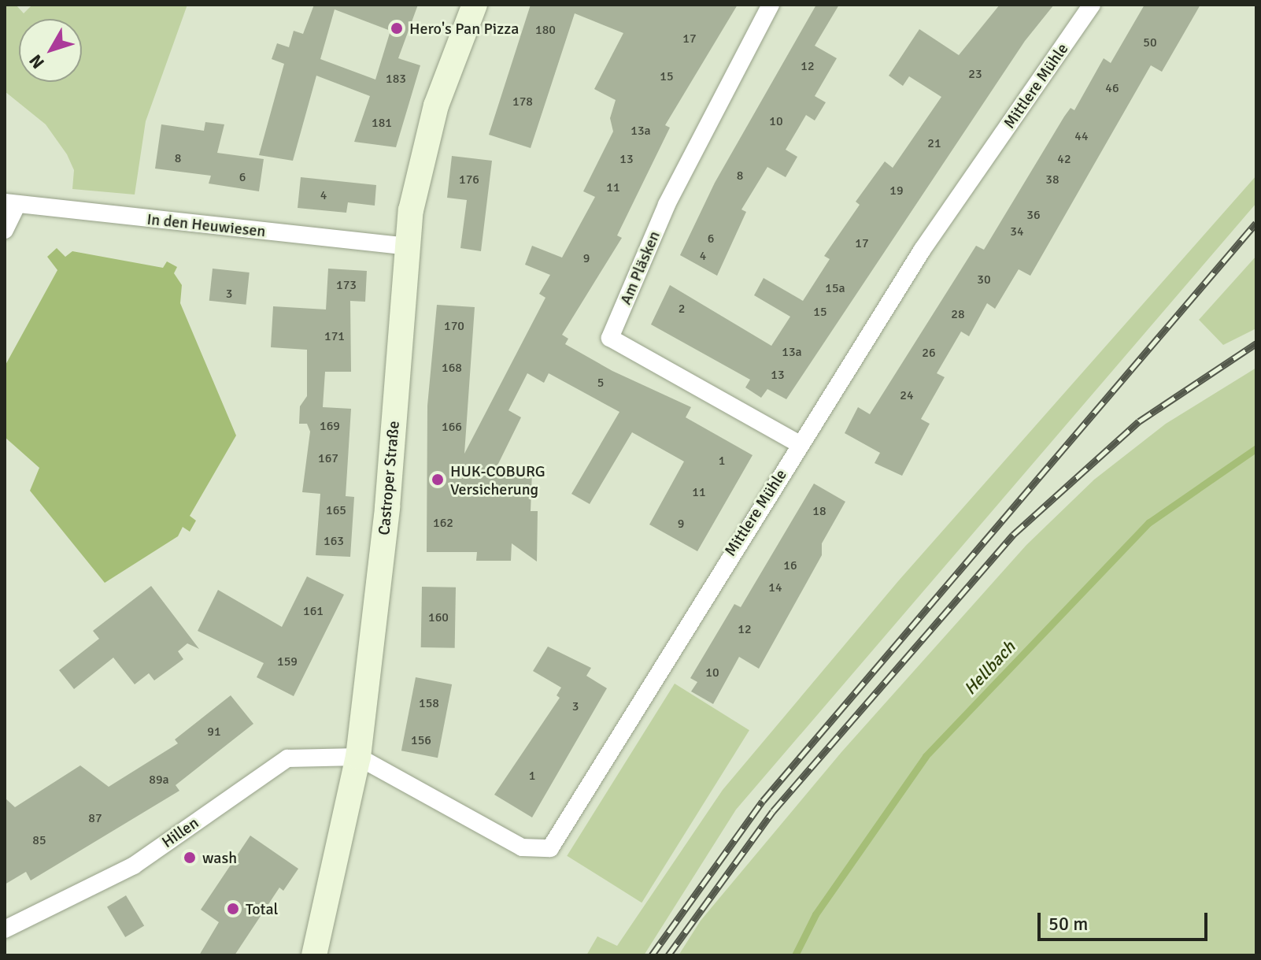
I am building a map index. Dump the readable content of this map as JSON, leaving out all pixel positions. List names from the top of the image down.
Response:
{
  "streets": {
    "main road": ["Castroper Straße"],
    "street": [
      "Mittlere Mühle",
      "In den Heuwiesen",
      "Am Pläsken",
      "Hillen"
    ]
  },
  "crossings": [
    ["Mittlere Mühle", "Am Pläsken"],
    ["Mittlere Mühle", "Castroper Straße"],
    ["Mittlere Mühle", "Hillen"],
    ["In den Heuwiesen", "Castroper Straße"],
    ["Castroper Straße", "Hillen"]
  ],
  "water": ["Hellbach"],
  "places": [
    "Hero's Pan Pizza",
    "HUK-COBURG Versicherung",
    "wash",
    "Total"
  ],
  "house_numbers": [
    "180",
    "17",
    "50",
    "12",
    "23",
    "15",
    "183",
    "46",
    "178",
    "10",
    "181",
    "13a",
    "44",
    "21",
    "8",
    "13",
    "42",
    "8",
    "6",
    "176",
    "38",
    "11",
    "19",
    "4",
    "36",
    "34",
    "6",
    "17",
    "4",
    "9",
    "30",
    "173",
    "15a",
    "3",
    "2",
    "15",
    "28",
    "170",
    "171",
    "13a",
    "26",
    "168",
    "13",
    "5",
    "24",
    "169",
    "166",
    "167",
    "1",
    "11",
    "165",
    "18",
    "162",
    "9",
    "163",
    "16",
    "14",
    "161",
    "160",
    "12",
    "159",
    "10",
    "158",
    "3",
    "91",
    "156",
    "1",
    "89a",
    "87",
    "85"
  ],
  "scale_bar": "50 m",
  "north": "bottom left"
}
